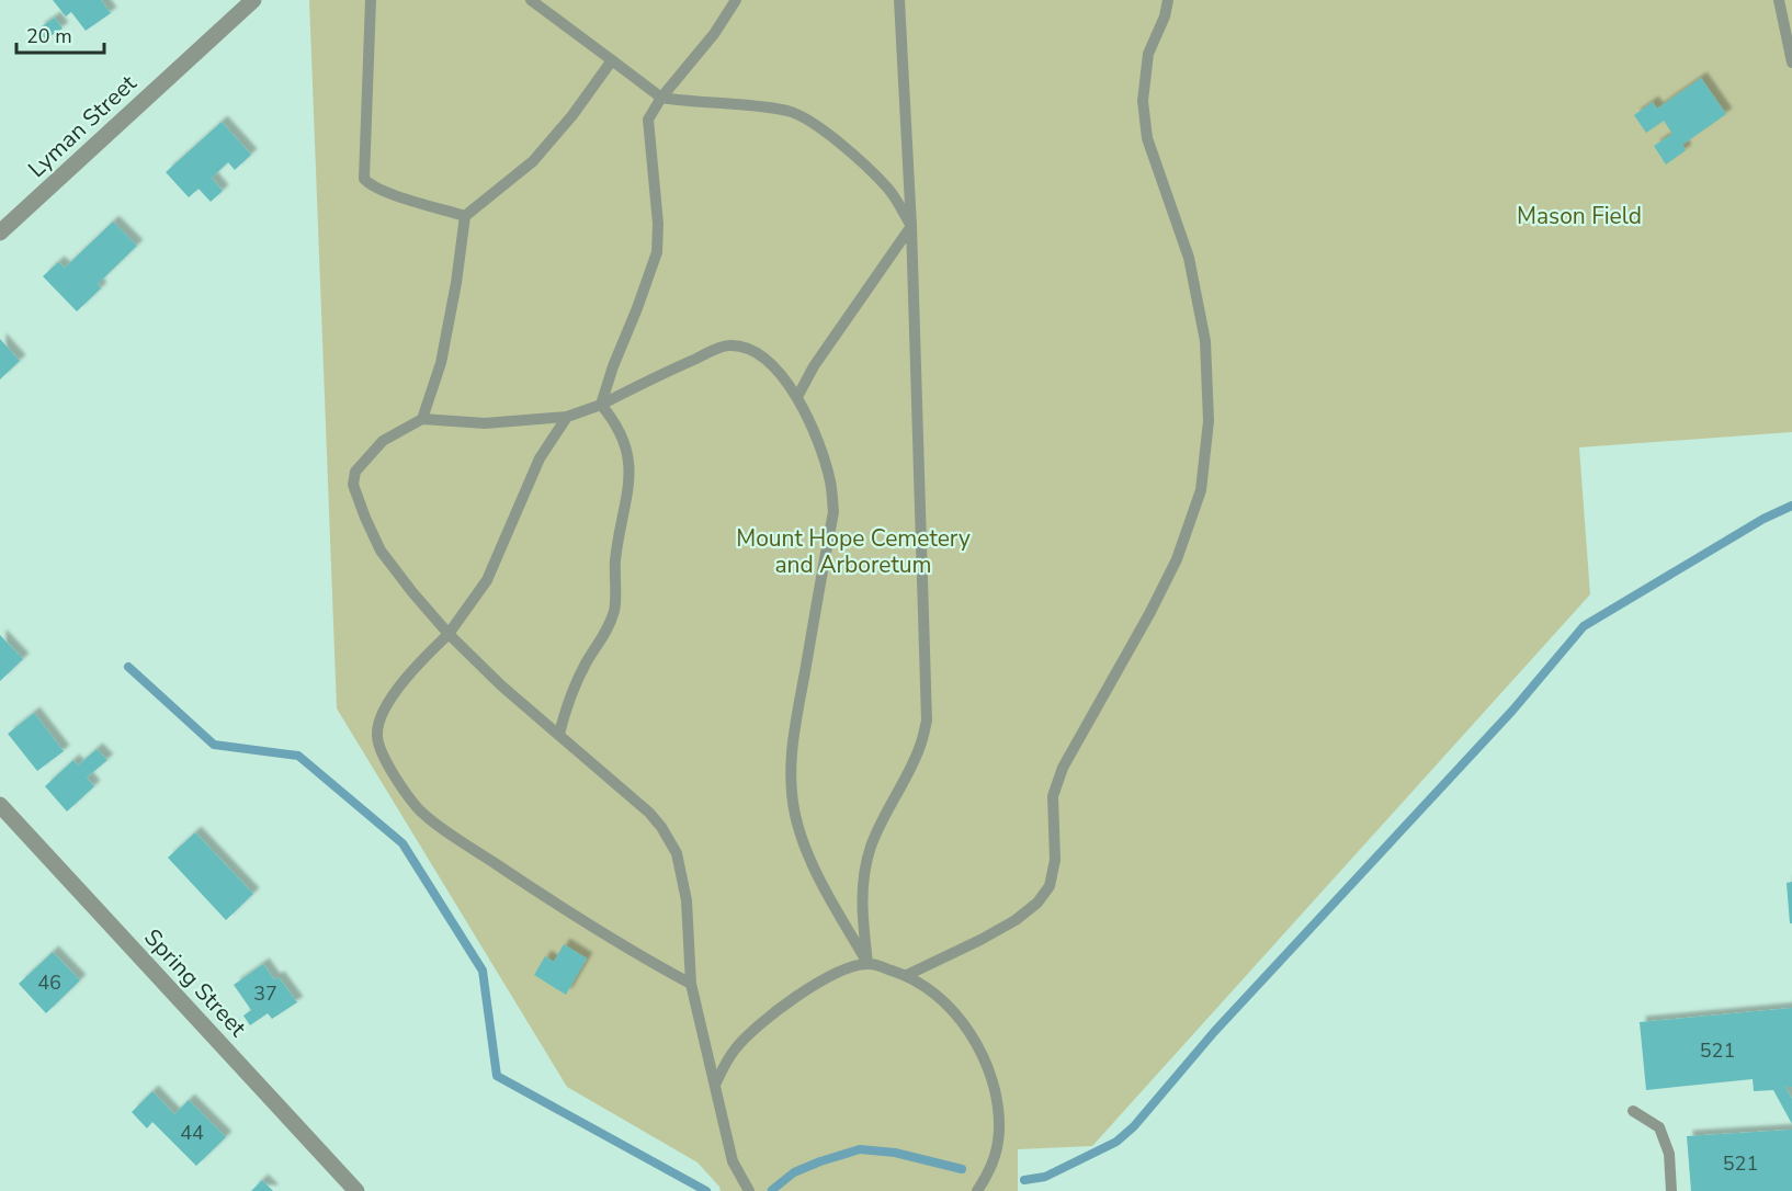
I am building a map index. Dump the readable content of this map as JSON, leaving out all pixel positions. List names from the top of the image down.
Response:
{
  "streets": {
    "street": ["Lyman Street", "Spring Street"]
  },
  "parks": ["Mason Field", "Mount Hope Cemetery and Arboretum"],
  "house_numbers": [
    "46",
    "37",
    "521",
    "44",
    "521"
  ],
  "scale_bar": "20 m"
}
